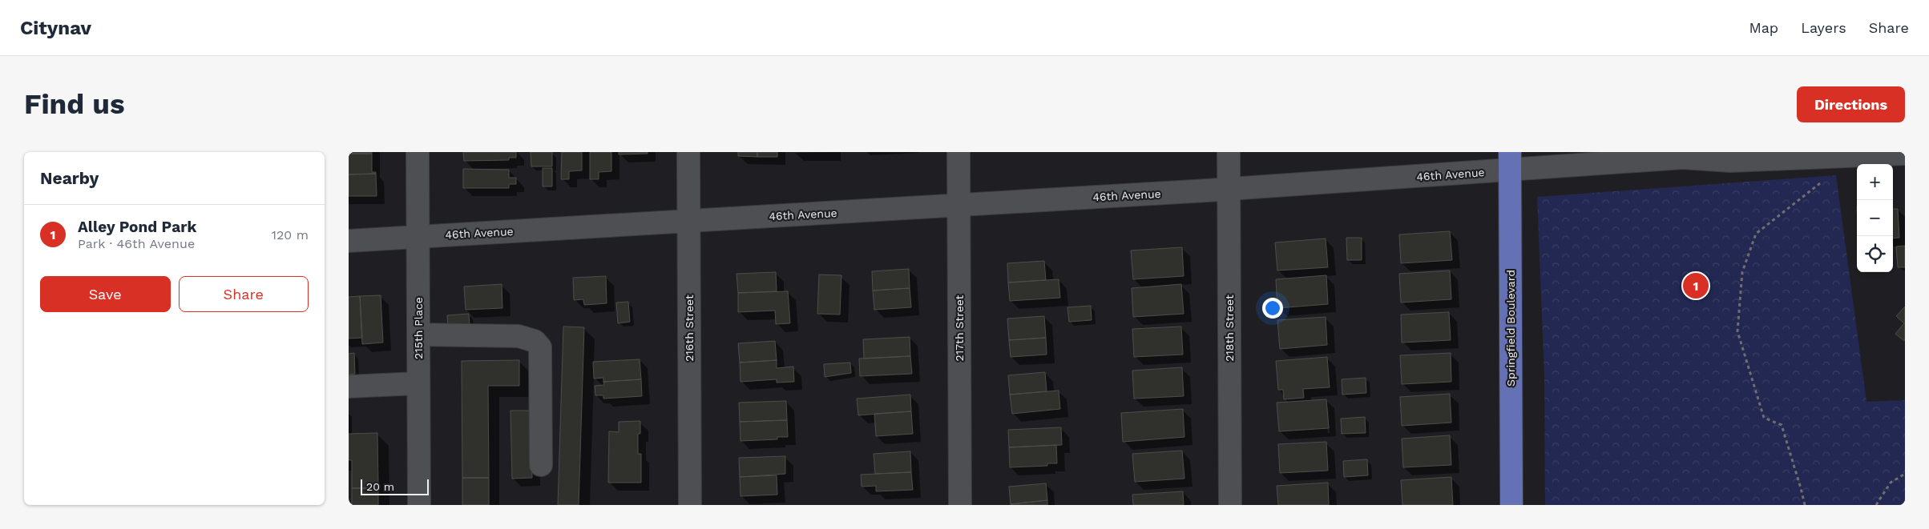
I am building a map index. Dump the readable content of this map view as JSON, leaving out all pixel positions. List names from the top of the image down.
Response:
{
  "streets": {
    "main road": ["Springfield Boulevard"],
    "street": [
      "46th Avenue",
      "215th Place",
      "216th Street",
      "217th Street",
      "218th Street"
    ]
  },
  "crossings": [
    ["46th Avenue", "215th Place"],
    ["46th Avenue", "216th Street"],
    ["46th Avenue", "217th Street"],
    ["46th Avenue", "218th Street"],
    ["46th Avenue", "Springfield Boulevard"]
  ],
  "scale_bar": "20 m",
  "page": {
    "header": "Citynav",
    "nav": ["Map", "Layers", "Share"],
    "buttons": [
      "Directions",
      ["Save", "Share"]
    ],
    "title": "Find us",
    "heading": "Nearby",
    "map_buttons": ["+", "−"],
    "list": [
      {
        "mark": "1",
        "name": "Alley Pond Park",
        "note": "Park · 46th Avenue",
        "value": "120 m"
      }
    ],
    "pins": "1",
    "scale": "20 m"
  }
}
